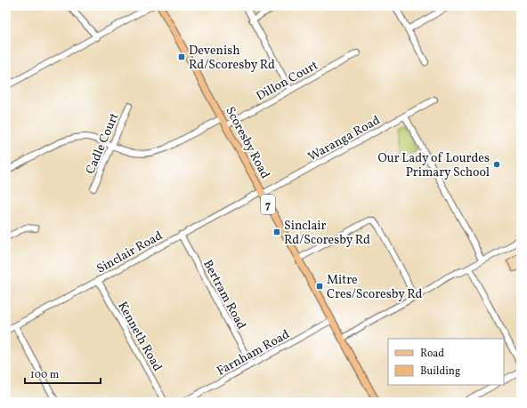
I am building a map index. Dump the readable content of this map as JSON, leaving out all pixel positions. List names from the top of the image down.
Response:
{
  "streets": {
    "main road": ["Scoresby Road", "7"],
    "street": [
      "Dillon Court",
      "Waranga Road",
      "Cadle Court",
      "Sinclair Road",
      "Bertram Road",
      "Kenneth Road",
      "Farnham Road"
    ]
  },
  "crossings": [
    ["Dillon Court", "Scoresby Road"],
    ["Waranga Road", "Scoresby Road"],
    ["Waranga Road", "Sinclair Road"],
    ["Scoresby Road", "Sinclair Road"],
    ["Scoresby Road", "Farnham Road"],
    ["Sinclair Road", "Bertram Road"],
    ["Sinclair Road", "Kenneth Road"],
    ["Bertram Road", "Farnham Road"]
  ],
  "places": {
    "transit": ["Devenish Rd/Scoresby Rd", "Sinclair Rd/Scoresby Rd", "Mitre Cres/Scoresby Rd"],
    "other": ["Our Lady of Lourdes Primary School"]
  },
  "legend": ["Road", "Building"],
  "scale_bar": "100 m"
}
